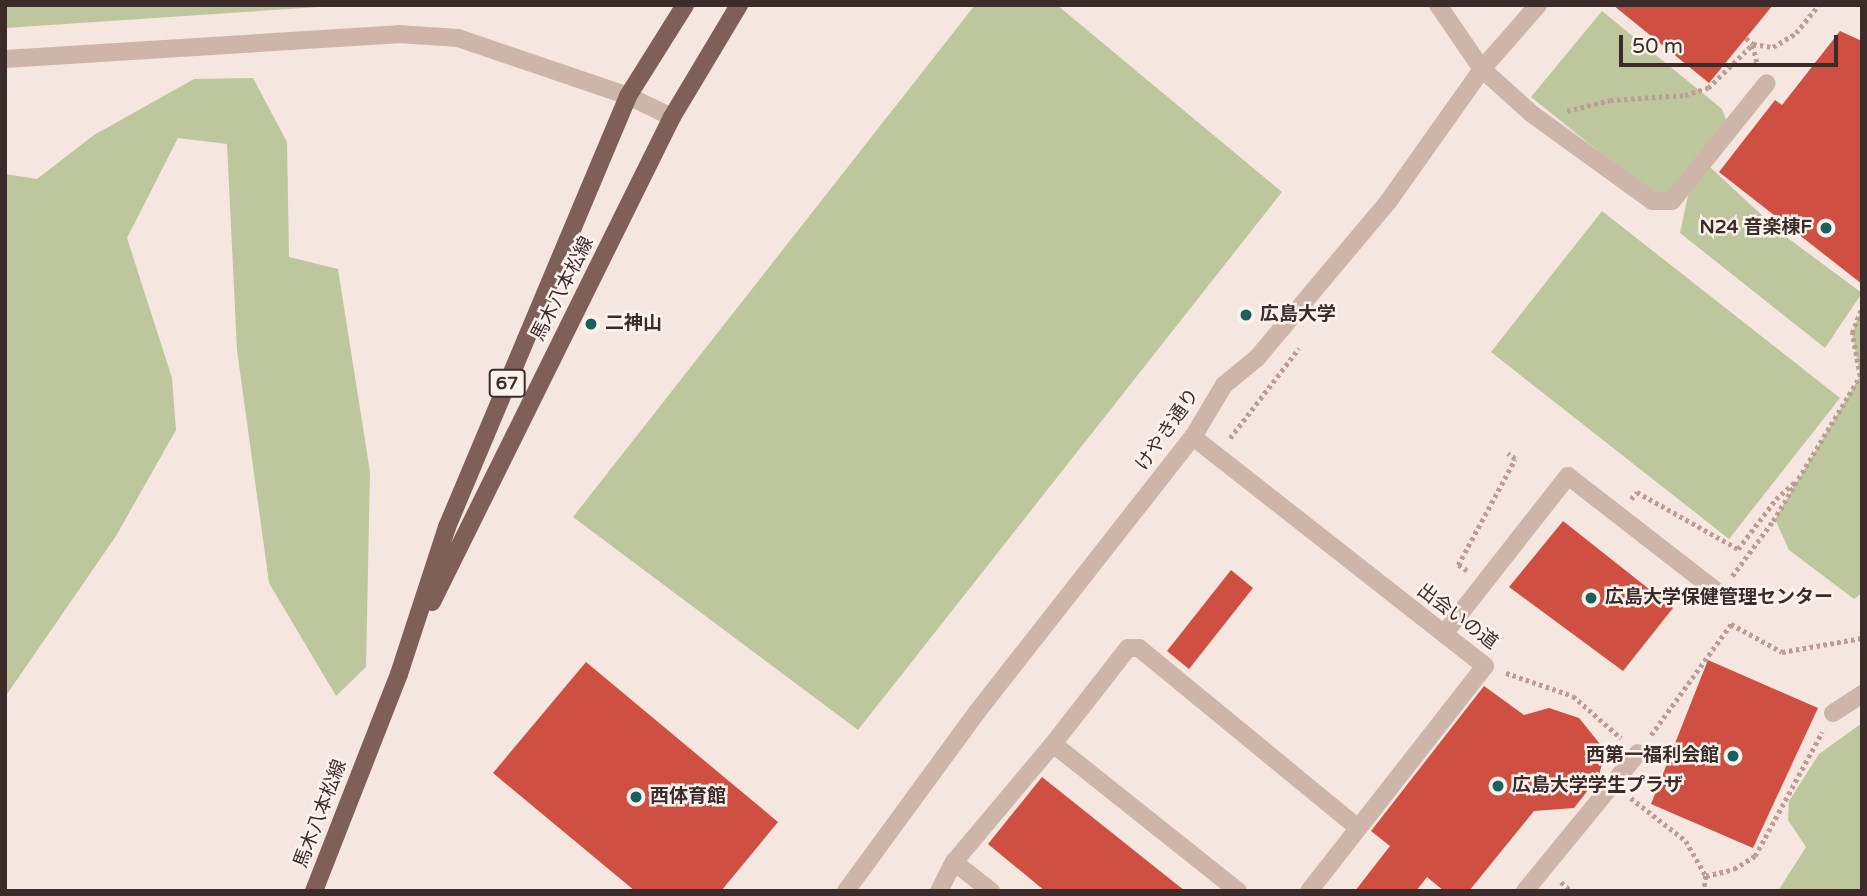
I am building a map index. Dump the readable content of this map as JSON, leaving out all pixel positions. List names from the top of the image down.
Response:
{
  "streets": {
    "main road": ["馬木八本松線", "67"],
    "street": ["けやき通り", "出会いの道"]
  },
  "crossings": [
    ["けやき通り", "出会いの道"]
  ],
  "places": [
    "N24 音楽棟F",
    "広島大学",
    "二神山",
    "広島大学保健管理センター",
    "西第一福利会館",
    "広島大学学生プラザ",
    "西体育館"
  ],
  "scale_bar": "50 m"
}
